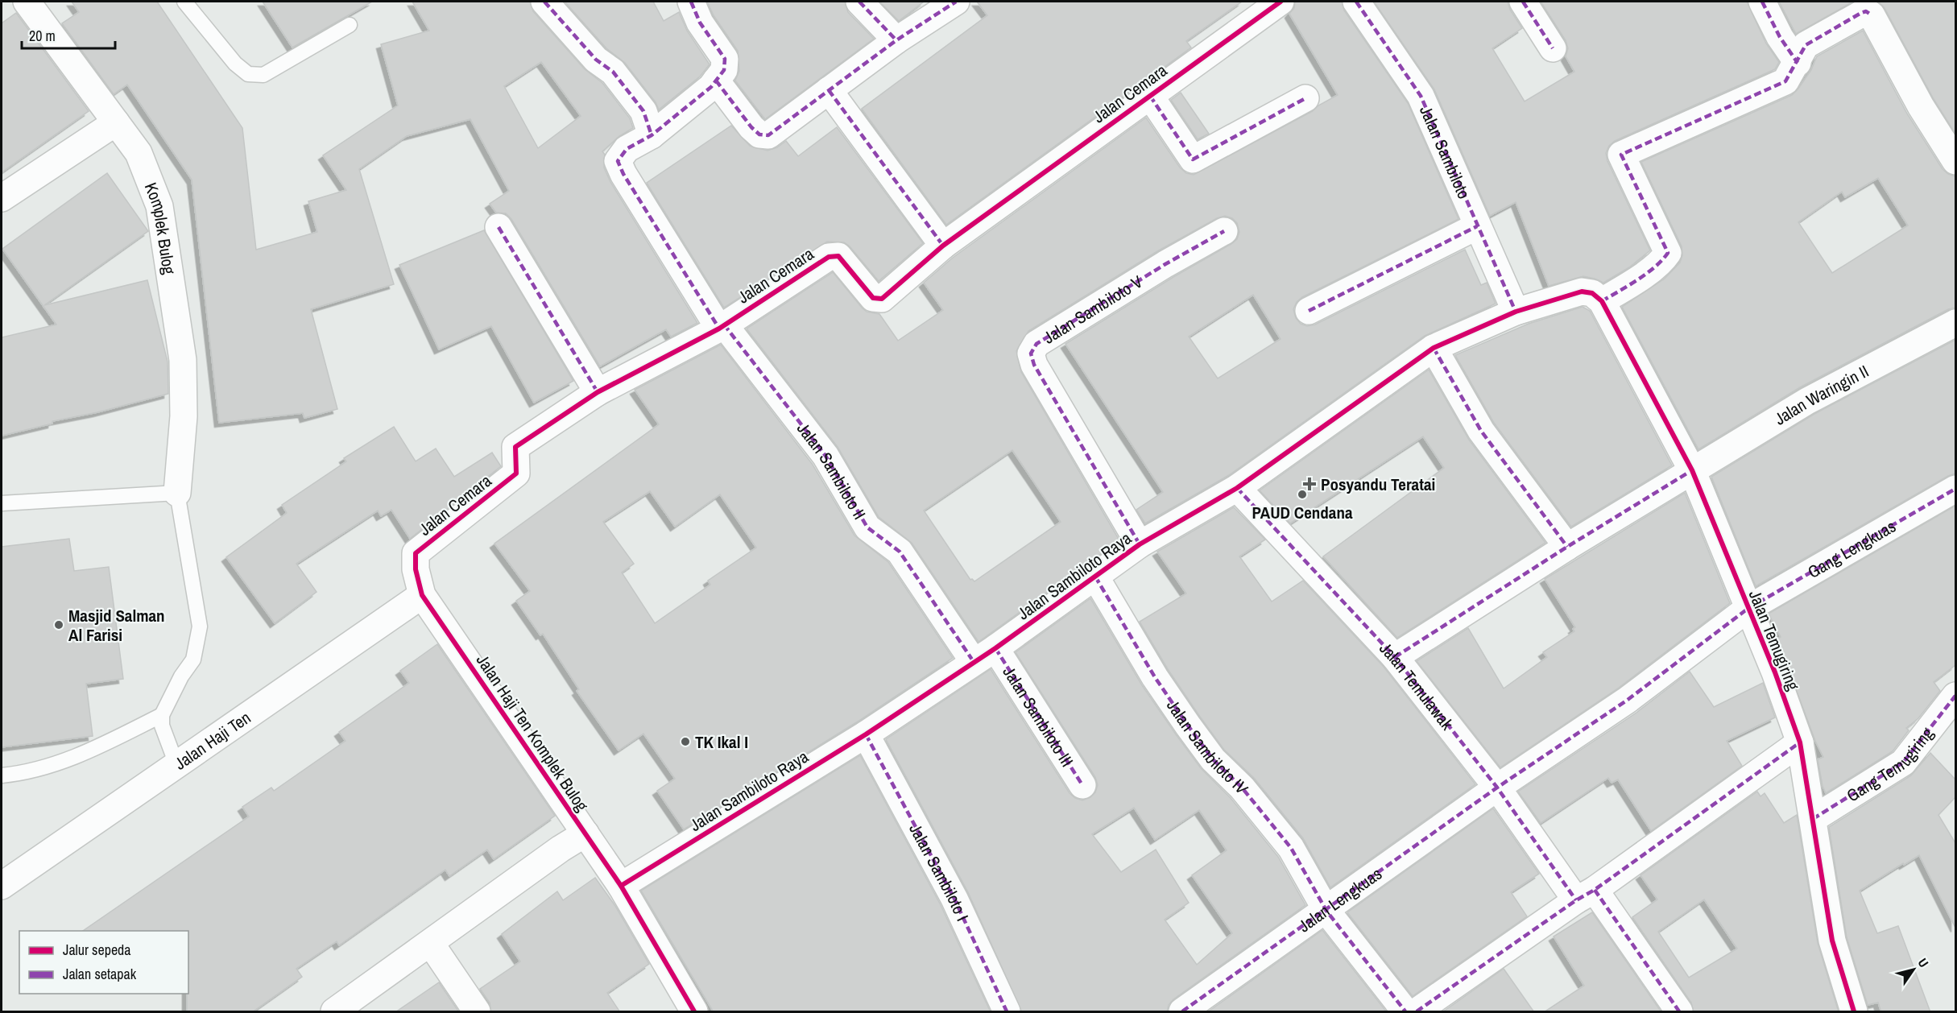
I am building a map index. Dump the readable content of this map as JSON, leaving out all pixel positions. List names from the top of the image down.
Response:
{
  "streets": {
    "street": [
      "Jalan Cemara",
      "Jalan Sambiloto",
      "Komplek Bulog",
      "Jalan Sambiloto V",
      "Jalan Waringin II",
      "Jalan Sambiloto II",
      "Gang Lengkuas",
      "Jalan Sambiloto Raya",
      "Jalan Temugiring",
      "Jalan Temulawak",
      "Jalan Sambiloto III",
      "Jalan Haji Ten Komplek Bulog",
      "Jalan Haji Ten",
      "Jalan Sambiloto IV",
      "Gang Temugiring",
      "Jalan Sambiloto I",
      "Jalan Lengkuas"
    ]
  },
  "crossings": [
    ["Jalan Cemara", "Jalan Sambiloto II"],
    ["Jalan Cemara", "Jalan Haji Ten Komplek Bulog"],
    ["Jalan Cemara", "Jalan Haji Ten"],
    ["Jalan Sambiloto", "Jalan Sambiloto Raya"],
    ["Jalan Sambiloto V", "Jalan Sambiloto Raya"],
    ["Jalan Waringin II", "Jalan Temugiring"],
    ["Jalan Waringin II", "Jalan Temulawak"],
    ["Jalan Sambiloto II", "Jalan Sambiloto Raya"],
    ["Gang Lengkuas", "Jalan Temugiring"],
    ["Gang Lengkuas", "Jalan Temulawak"],
    ["Gang Lengkuas", "Jalan Lengkuas"],
    ["Jalan Sambiloto Raya", "Jalan Temugiring"],
    ["Jalan Sambiloto Raya", "Jalan Temulawak"],
    ["Jalan Sambiloto Raya", "Jalan Sambiloto III"],
    ["Jalan Sambiloto Raya", "Jalan Haji Ten Komplek Bulog"],
    ["Jalan Sambiloto Raya", "Jalan Sambiloto IV"],
    ["Jalan Sambiloto Raya", "Jalan Sambiloto I"],
    ["Jalan Temugiring", "Gang Temugiring"],
    ["Jalan Temulawak", "Jalan Lengkuas"],
    ["Jalan Haji Ten Komplek Bulog", "Jalan Haji Ten"],
    ["Jalan Sambiloto IV", "Jalan Lengkuas"]
  ],
  "places": {
    "health": ["Posyandu Teratai"],
    "other": ["PAUD Cendana", "Masjid Salman Al Farisi", "TK Ikal I"]
  },
  "legend": ["Jalur sepeda", "Jalan setapak"],
  "scale_bar": "20 m",
  "north": "top right"
}
